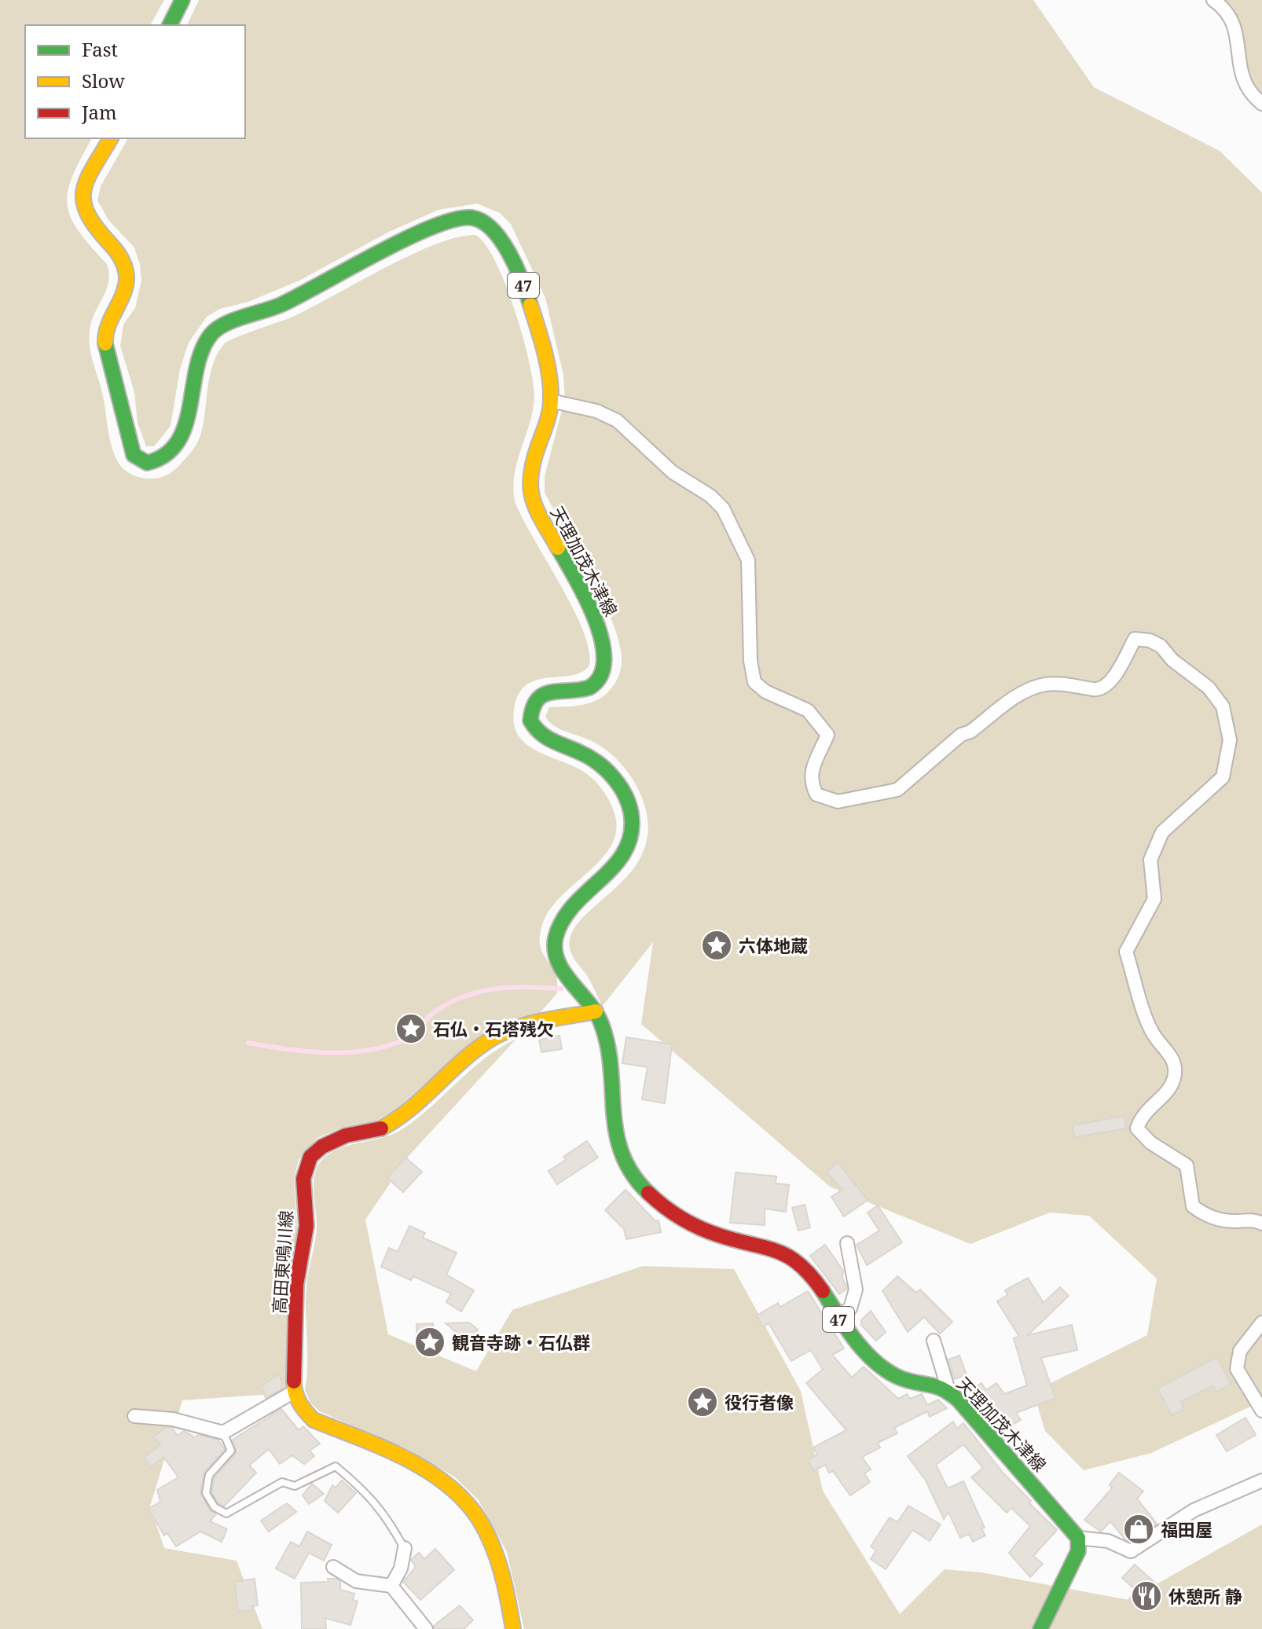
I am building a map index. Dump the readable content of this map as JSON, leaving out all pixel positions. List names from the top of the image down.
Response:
{
  "streets": {
    "main road": ["47", "天理加茂木津線", "高田東鳴川線"]
  },
  "crossings": [
    ["天理加茂木津線", "高田東鳴川線"]
  ],
  "places": {
    "place": [
      "六体地蔵",
      "石仏・石塔残欠",
      "観音寺跡・石仏群",
      "役行者像"
    ],
    "shop": ["福田屋"],
    "restaurant": ["休憩所 静"]
  },
  "legend": ["Fast", "Slow", "Jam"]
}
